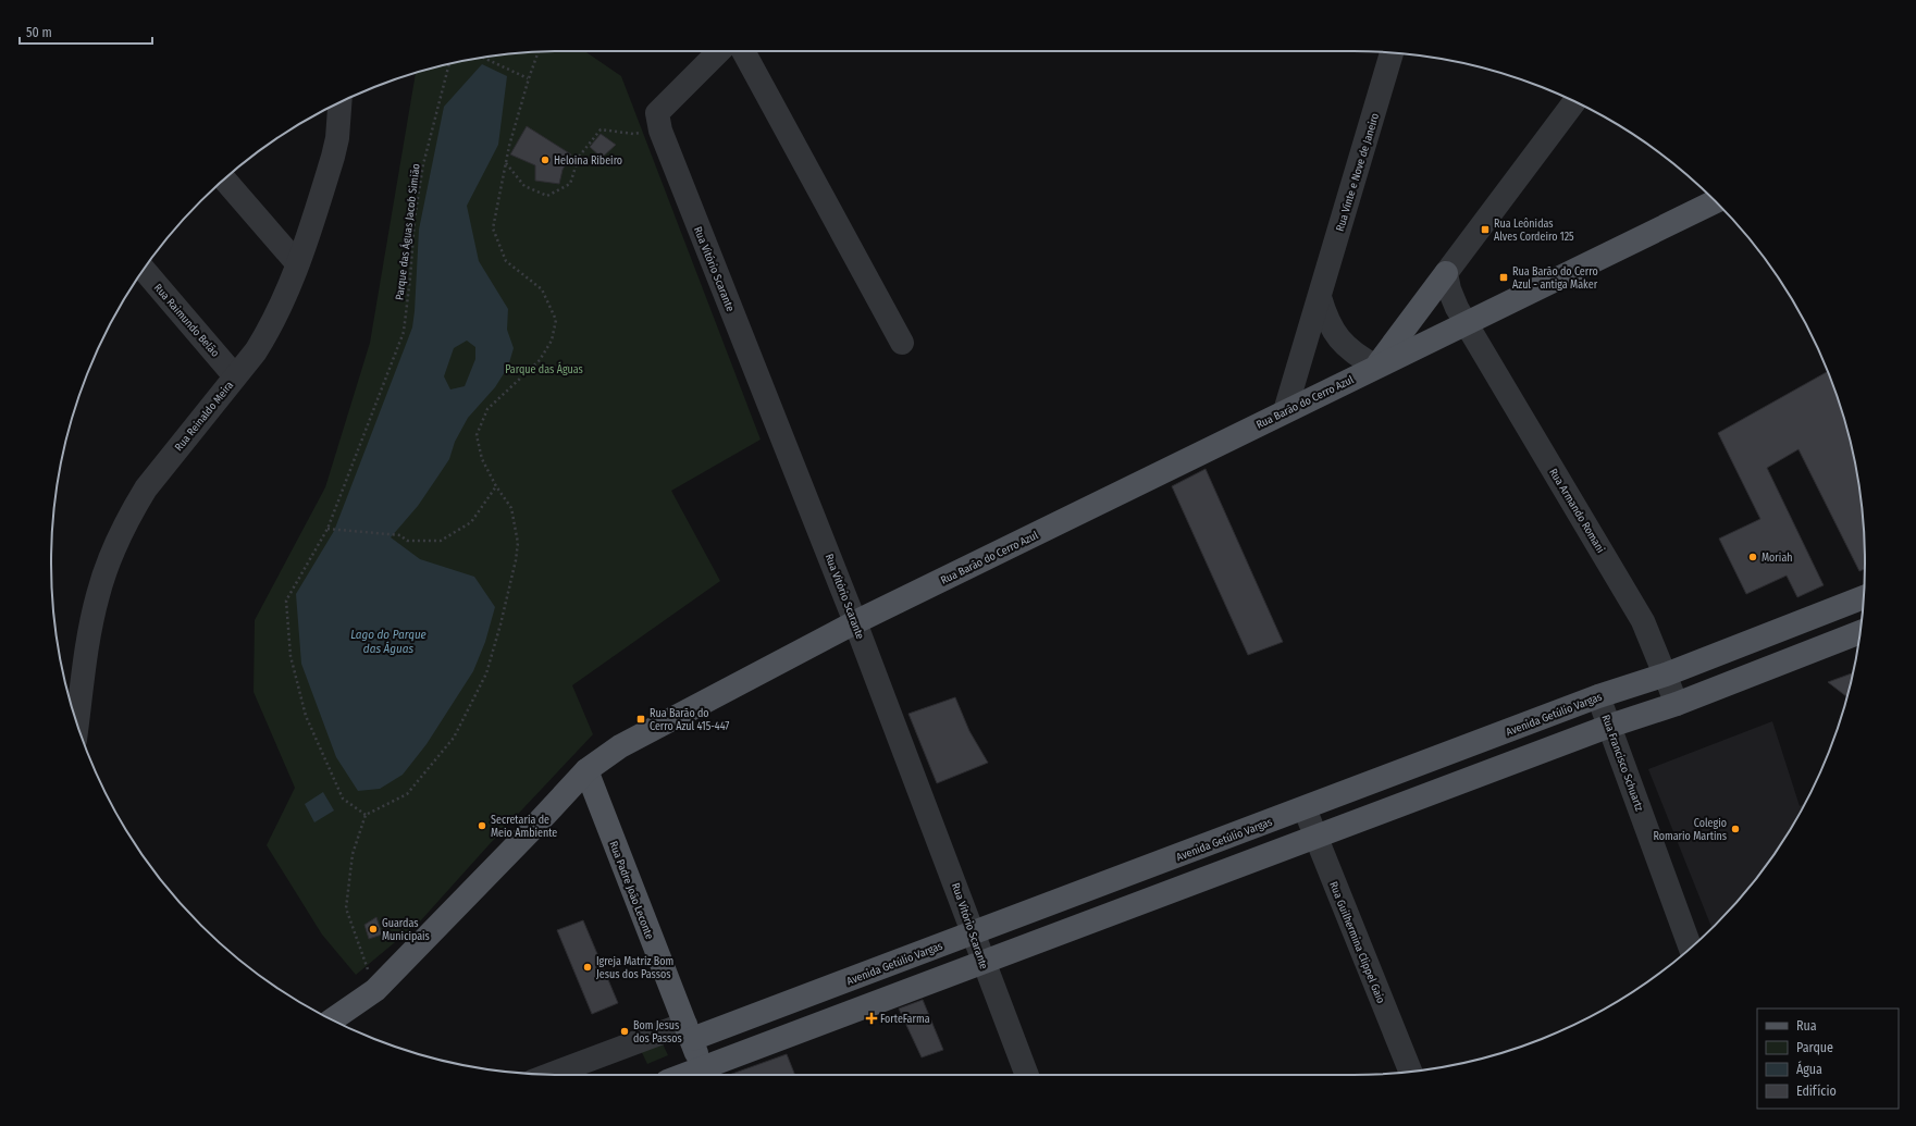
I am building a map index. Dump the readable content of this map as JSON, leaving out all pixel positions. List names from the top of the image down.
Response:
{
  "streets": {
    "main road": ["Rua Barão do Cerro Azul", "Avenida Getúlio Vargas", "Rua Padre João Leconte"],
    "street": [
      "Rua Vinte e Nove de Janeiro",
      "Rua Vitório Scarante",
      "Rua Raimundo Belão",
      "Rua Reinaldo Meira",
      "Rua Armando Romani",
      "Rua Francisco Schuartz",
      "Rua Guilhermina Clippel Gaio"
    ],
    "path": ["Parque das Águas Jacob Simião"]
  },
  "crossings": [
    ["Rua Vinte e Nove de Janeiro", "Rua Barão do Cerro Azul"],
    ["Rua Vitório Scarante", "Rua Barão do Cerro Azul"],
    ["Rua Vitório Scarante", "Avenida Getúlio Vargas"],
    ["Rua Raimundo Belão", "Rua Reinaldo Meira"],
    ["Rua Barão do Cerro Azul", "Rua Armando Romani"],
    ["Rua Barão do Cerro Azul", "Rua Padre João Leconte"],
    ["Rua Armando Romani", "Avenida Getúlio Vargas"],
    ["Avenida Getúlio Vargas", "Rua Francisco Schuartz"],
    ["Avenida Getúlio Vargas", "Rua Padre João Leconte"],
    ["Avenida Getúlio Vargas", "Rua Guilhermina Clippel Gaio"]
  ],
  "water": ["Lago do Parque das Águas"],
  "parks": ["Parque das Águas"],
  "places": {
    "other": [
      "Heloina Ribeiro",
      "Moriah",
      "Secretaria de Meio Ambiente",
      "Colegio Romario Martins",
      "Guardas Municipais",
      "Igreja Matriz Bom Jesus dos Passos",
      "Bom Jesus dos Passos"
    ],
    "transit": ["Rua Leônidas Alves Cordeiro 125", "Rua Barão do Cerro Azul - antiga Maker", "Rua Barão do Cerro Azul 415-447"],
    "health": ["ForteFarma"]
  },
  "legend": [
    "Rua",
    "Parque",
    "Água",
    "Edifício"
  ],
  "scale_bar": "50 m"
}
